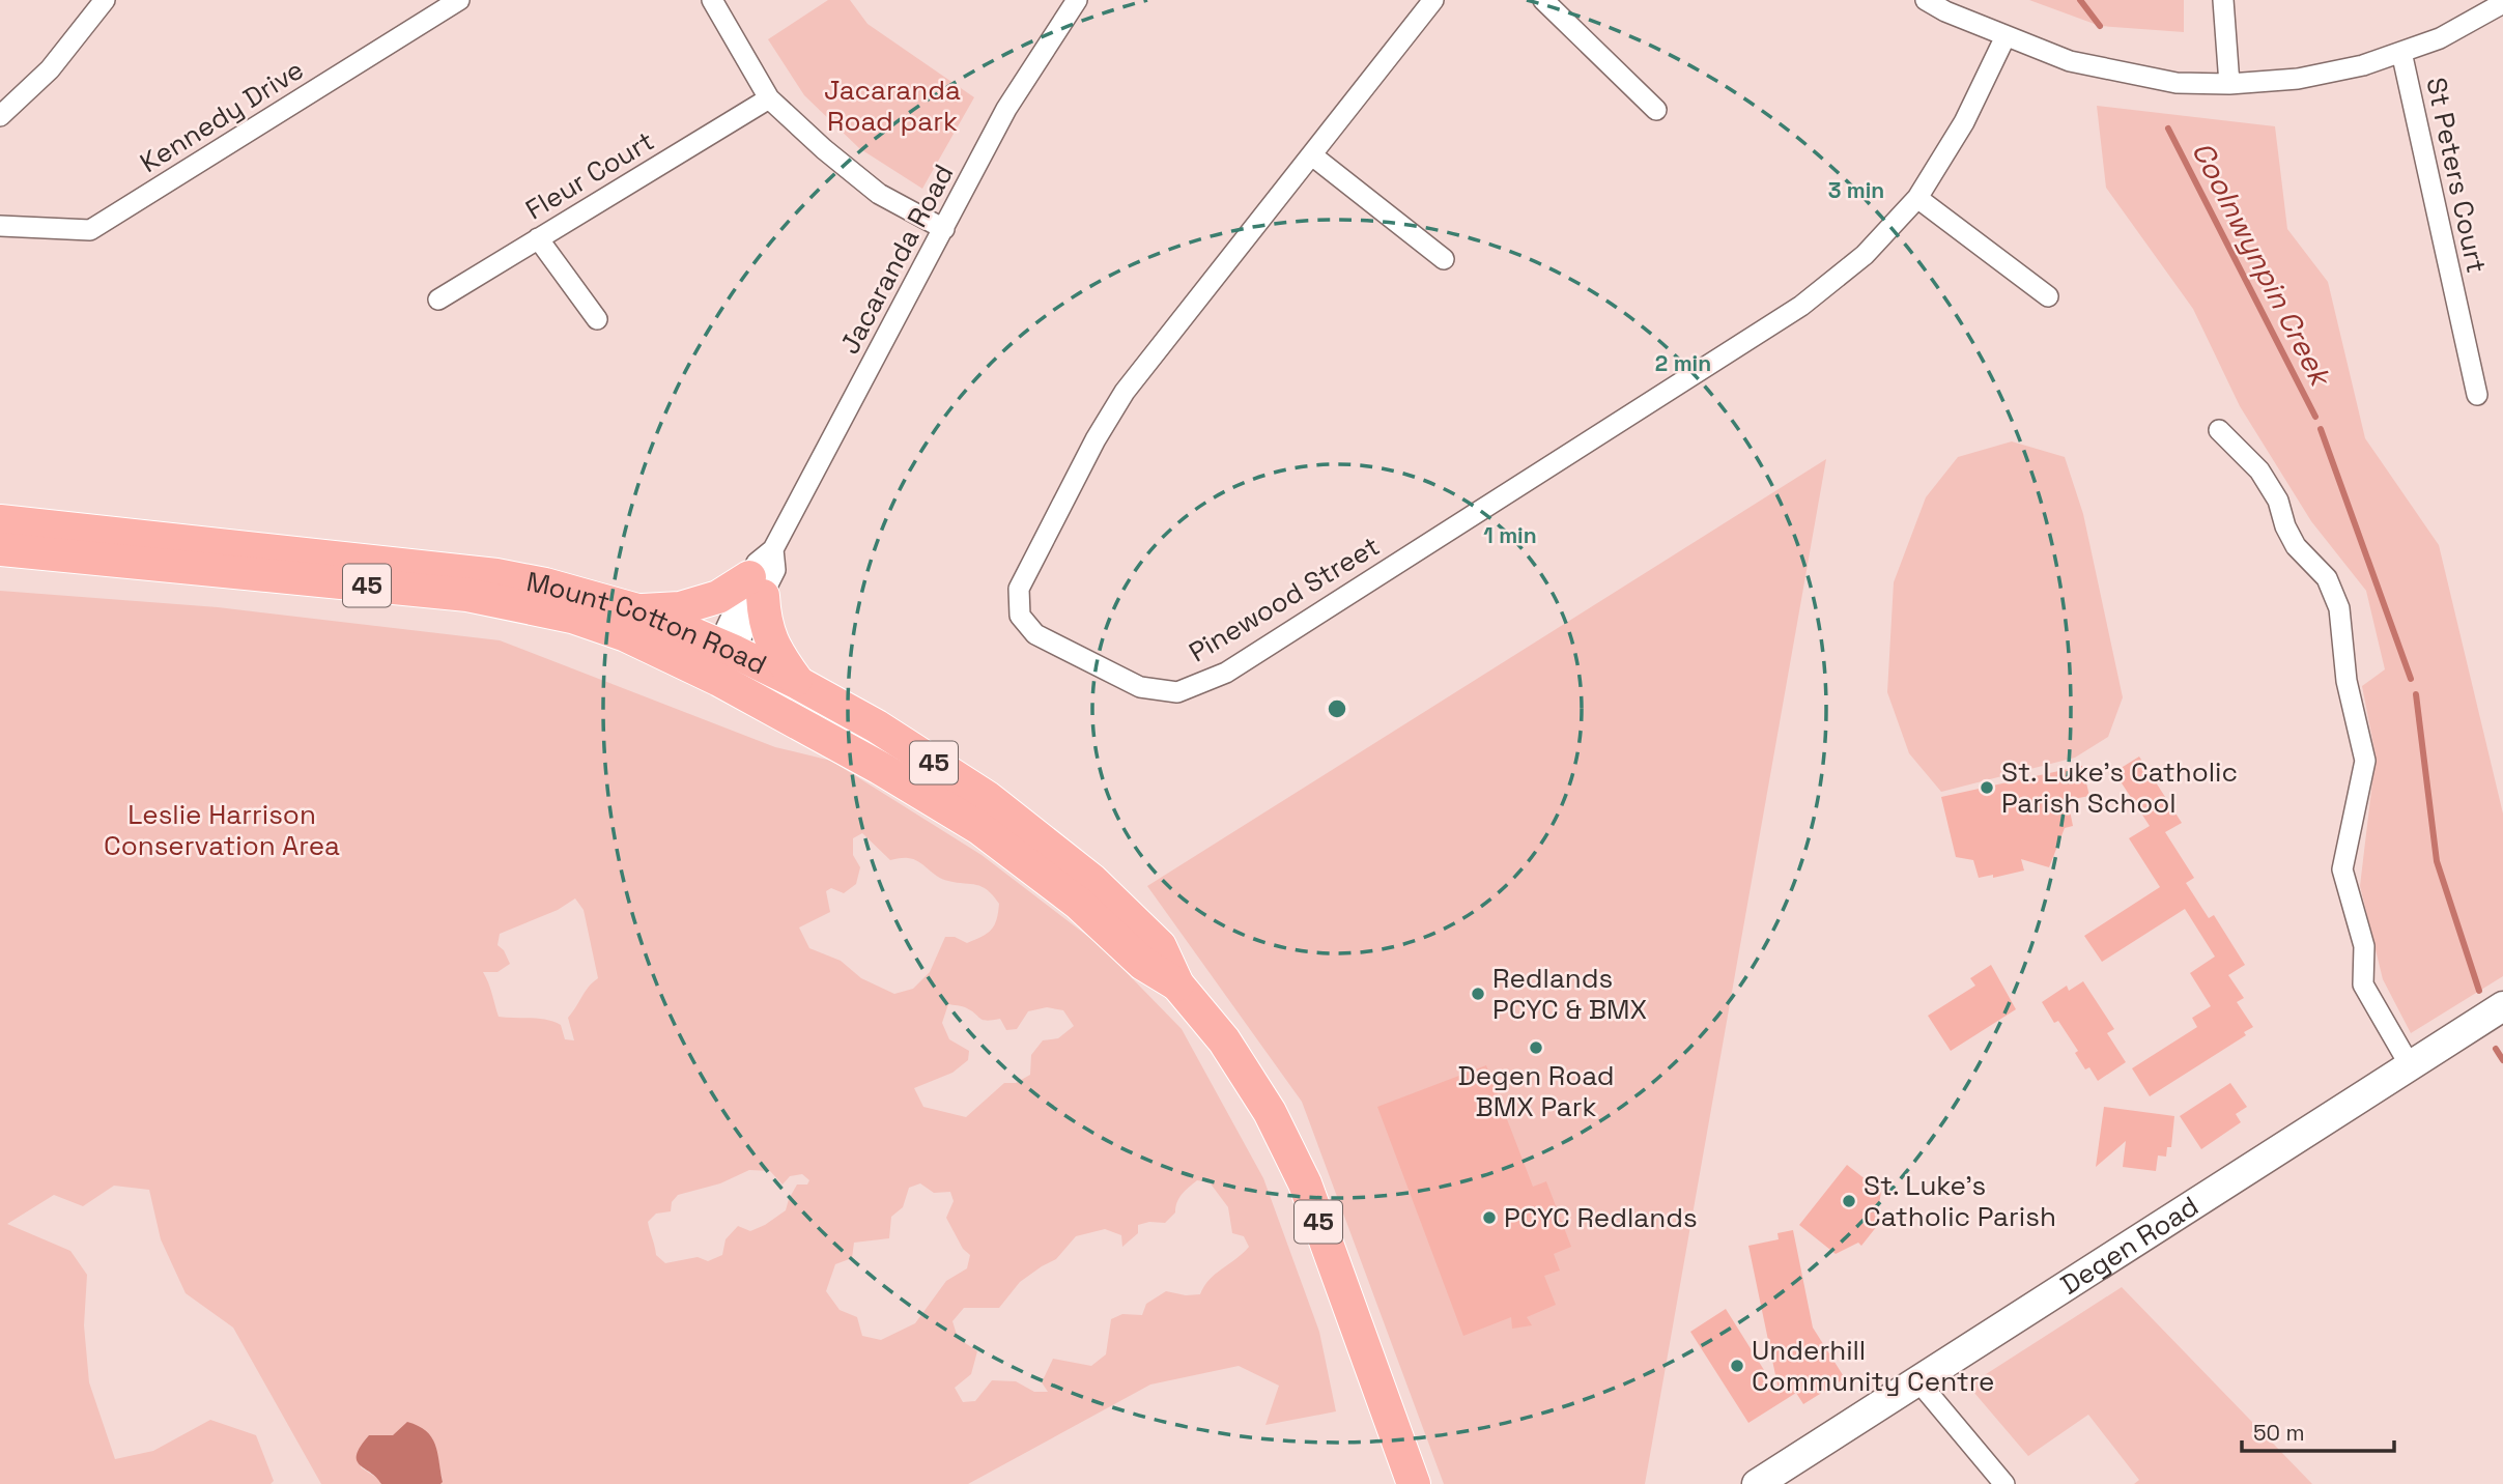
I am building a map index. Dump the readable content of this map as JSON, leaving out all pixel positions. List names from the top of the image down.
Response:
{
  "streets": {
    "main road": ["45", "Mount Cotton Road"],
    "street": [
      "Kennedy Drive",
      "Fleur Court",
      "St Peters Court",
      "Jacaranda Road",
      "Pinewood Street",
      "Degen Road"
    ]
  },
  "crossings": [
    ["Jacaranda Road", "Mount Cotton Road"]
  ],
  "water": ["Coolnwynpin Creek"],
  "parks": ["Jacaranda Road park", "Leslie Harrison Conservation Area"],
  "places": [
    "St. Luke's Catholic Parish School",
    "Redlands PCYC & BMX",
    "Degen Road BMX Park",
    "St. Luke's Catholic Parish",
    "PCYC Redlands",
    "Underhill Community Centre"
  ],
  "scale_bar": "50 m",
  "rings": ["3 min", "2 min", "1 min"]
}
